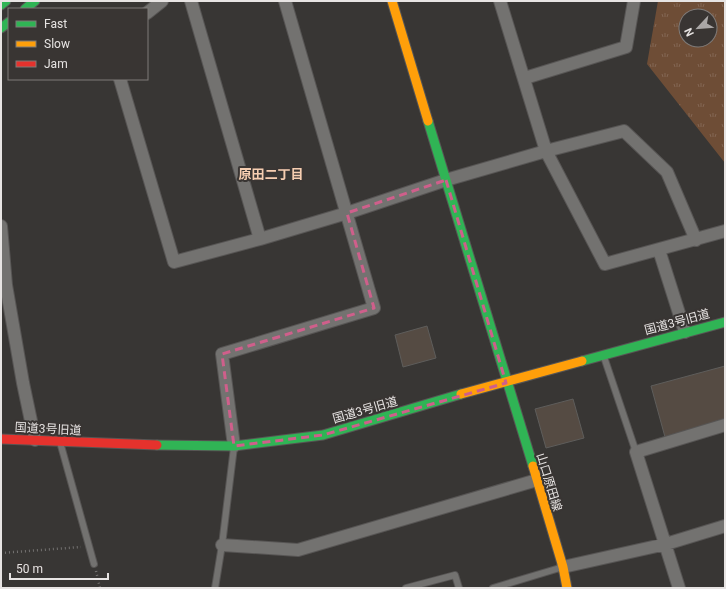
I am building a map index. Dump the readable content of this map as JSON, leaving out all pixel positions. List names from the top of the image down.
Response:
{
  "streets": {
    "main road": ["国道3号旧道", "山口原田線"]
  },
  "crossings": [
    ["国道3号旧道", "山口原田線"]
  ],
  "districts": ["原田二丁目"],
  "legend": ["Fast", "Slow", "Jam"],
  "scale_bar": "50 m",
  "north": "bottom left"
}
